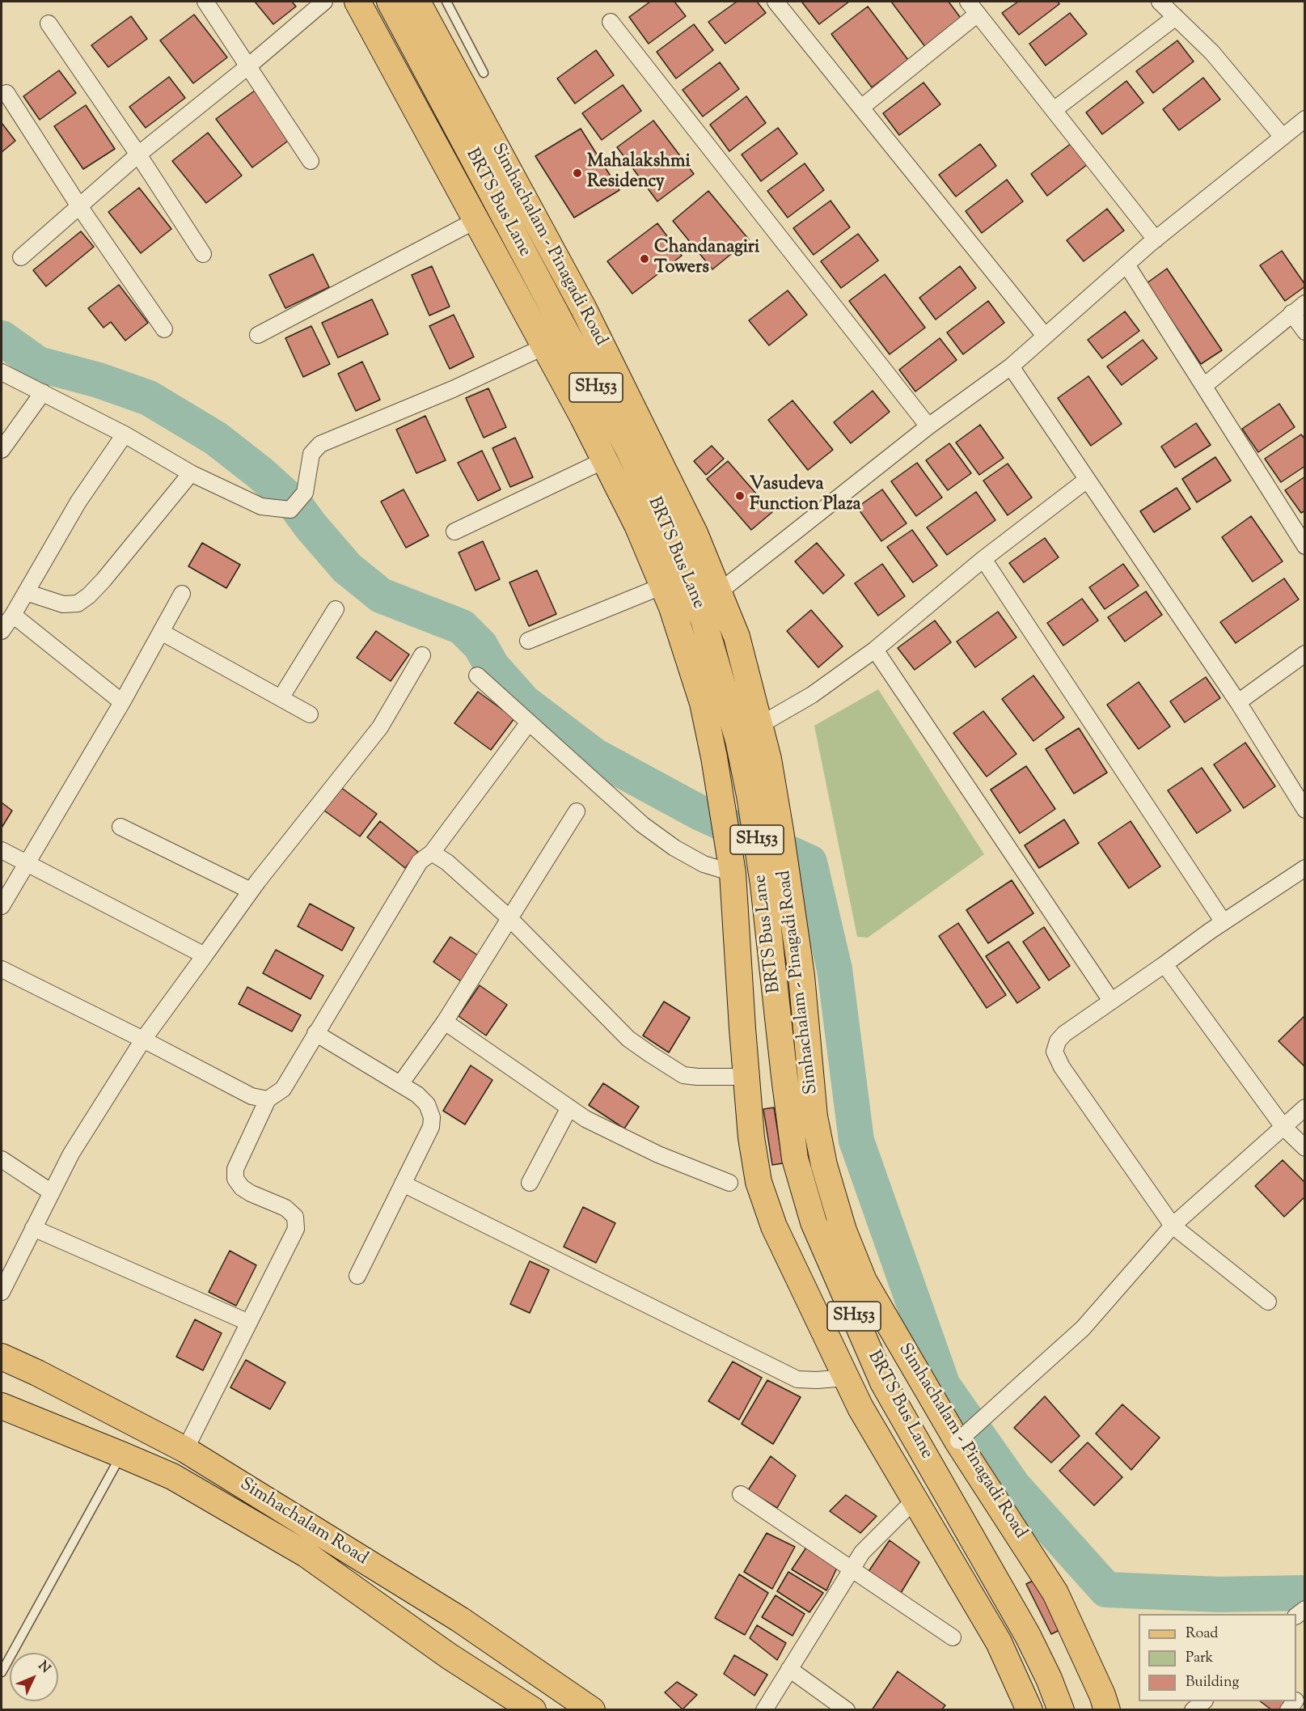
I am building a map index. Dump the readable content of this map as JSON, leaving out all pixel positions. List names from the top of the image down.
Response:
{
  "streets": {
    "main road": [
      "BRTS Bus Lane",
      "Simhachalam - Pinagadi Road",
      "SH153",
      "Simhachalam Road"
    ]
  },
  "places": ["Mahalakshmi Residency", "Chandanagiri Towers", "Vasudeva Function Plaza"],
  "legend": ["Road", "Park", "Building"],
  "north": "top right"
}
